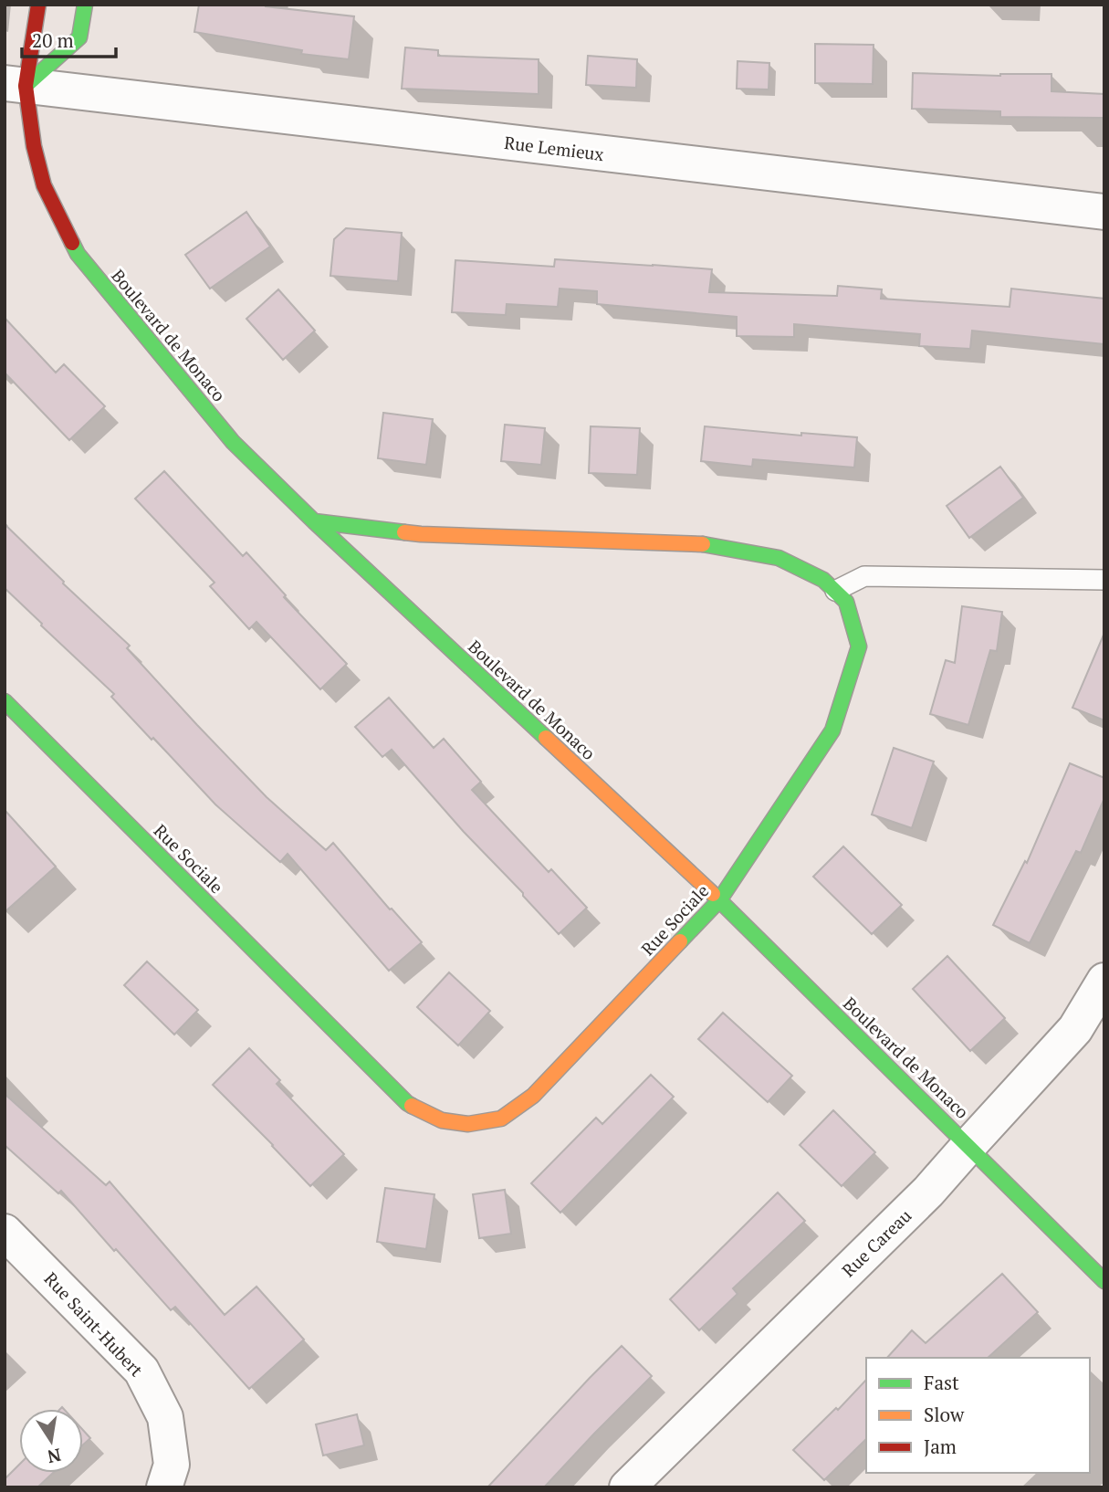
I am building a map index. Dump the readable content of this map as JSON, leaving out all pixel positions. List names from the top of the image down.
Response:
{
  "streets": {
    "street": [
      "Rue Lemieux",
      "Boulevard de Monaco",
      "Rue Sociale",
      "Rue Careau",
      "Rue Saint-Hubert"
    ]
  },
  "crossings": [
    ["Rue Lemieux", "Boulevard de Monaco"],
    ["Boulevard de Monaco", "Rue Sociale"],
    ["Boulevard de Monaco", "Rue Careau"]
  ],
  "legend": ["Fast", "Slow", "Jam"],
  "scale_bar": "20 m",
  "north": "bottom"
}
